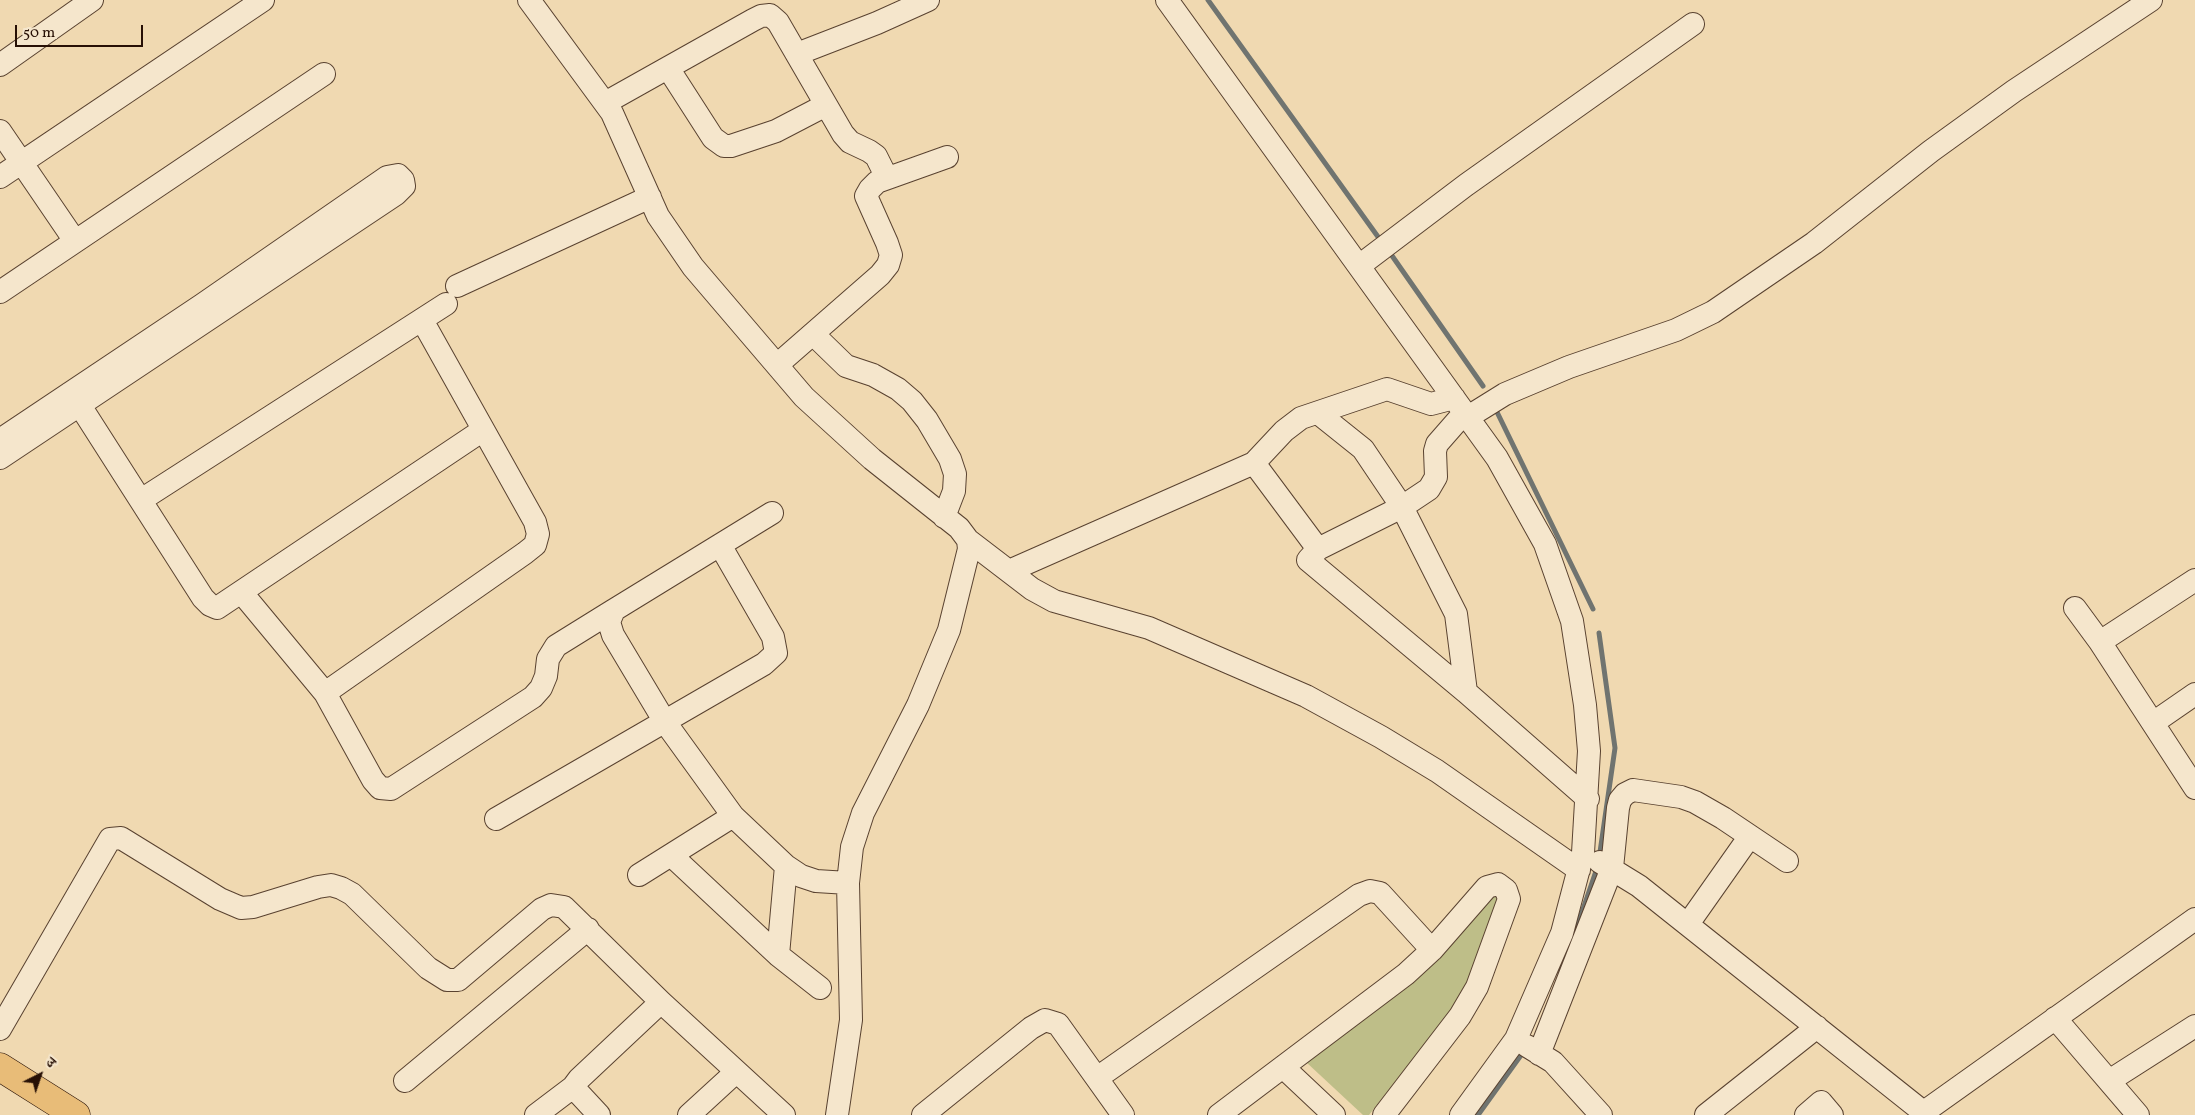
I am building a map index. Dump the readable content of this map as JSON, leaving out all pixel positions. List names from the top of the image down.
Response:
{
  "scale_bar": "50 m",
  "north": "top right"
}
